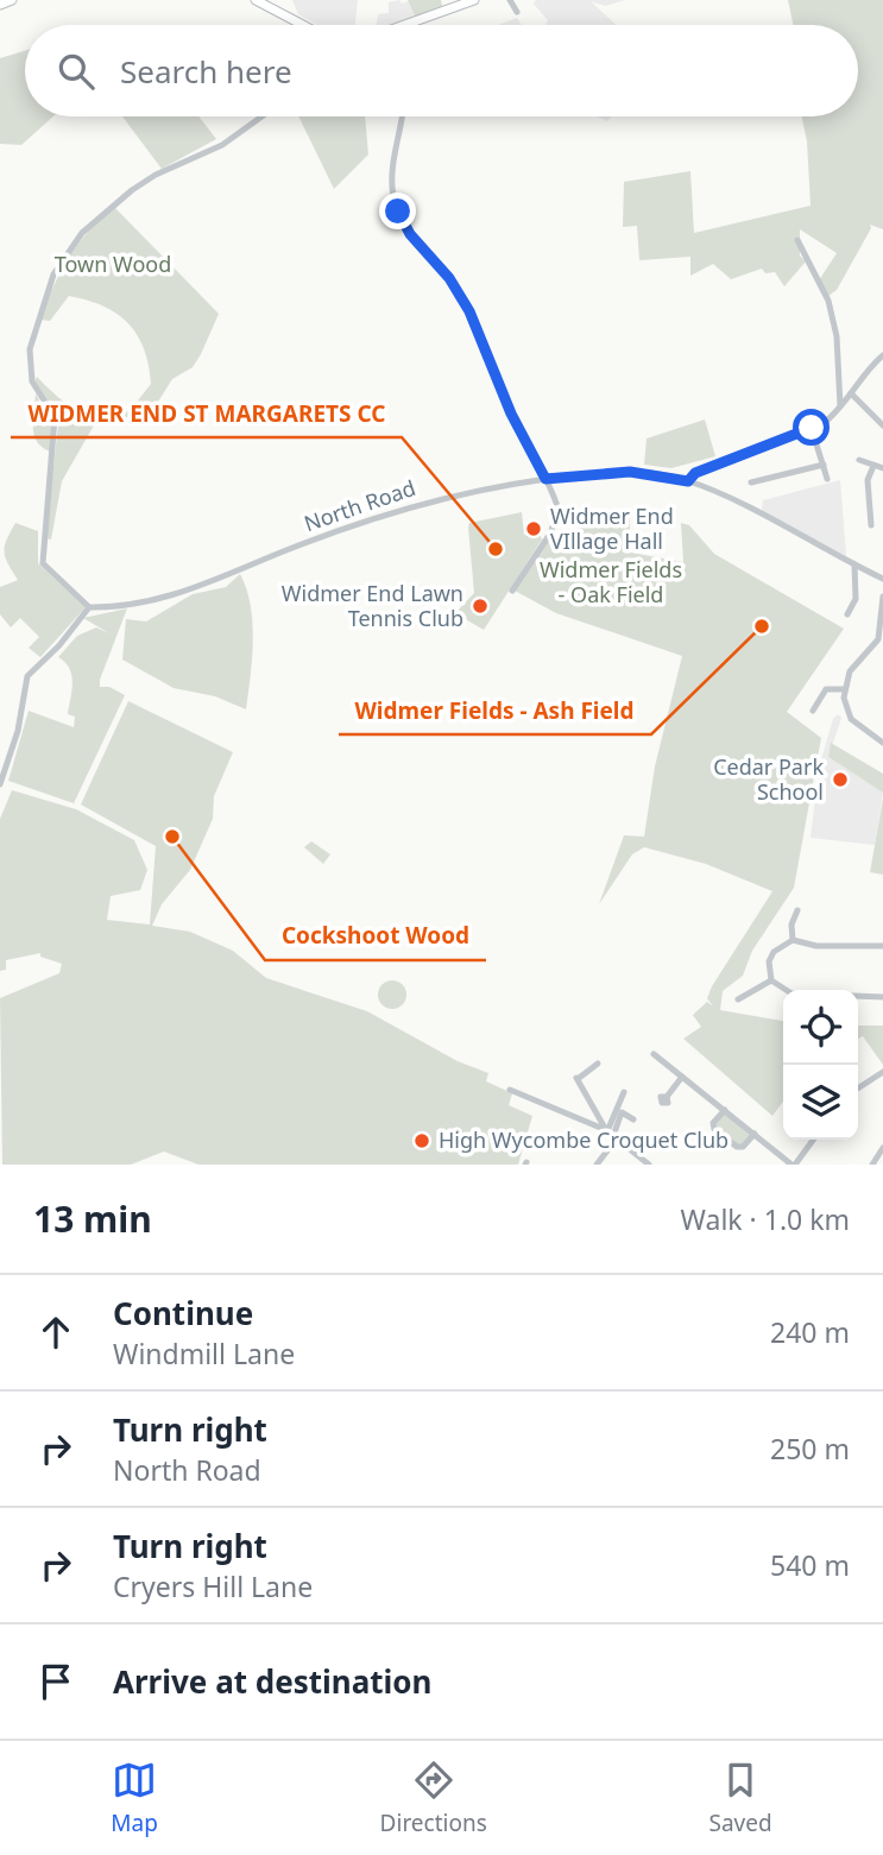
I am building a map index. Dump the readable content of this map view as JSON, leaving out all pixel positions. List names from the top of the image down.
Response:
{
  "streets": {
    "street": ["North Road"]
  },
  "parks": ["Town Wood", "Widmer Fields - Oak Field"],
  "places": [
    "Widmer End VIllage Hall",
    "WIDMER END ST MARGARETS CC",
    "Widmer End Lawn Tennis Club",
    "Widmer Fields - Ash Field",
    "Cedar Park School",
    "Cockshoot Wood",
    "High Wycombe Croquet Club"
  ],
  "page": {
    "search": "Search here",
    "heading": ["13 min", "Walk · 1.0 km"],
    "list": [
      ["Continue", "Windmill Lane", "240 m"],
      ["Turn right", "North Road", "250 m"],
      ["Turn right", "Cryers Hill Lane", "540 m"],
      "Arrive at destination"
    ],
    "nav": ["Map", "Directions", "Saved"]
  }
}
